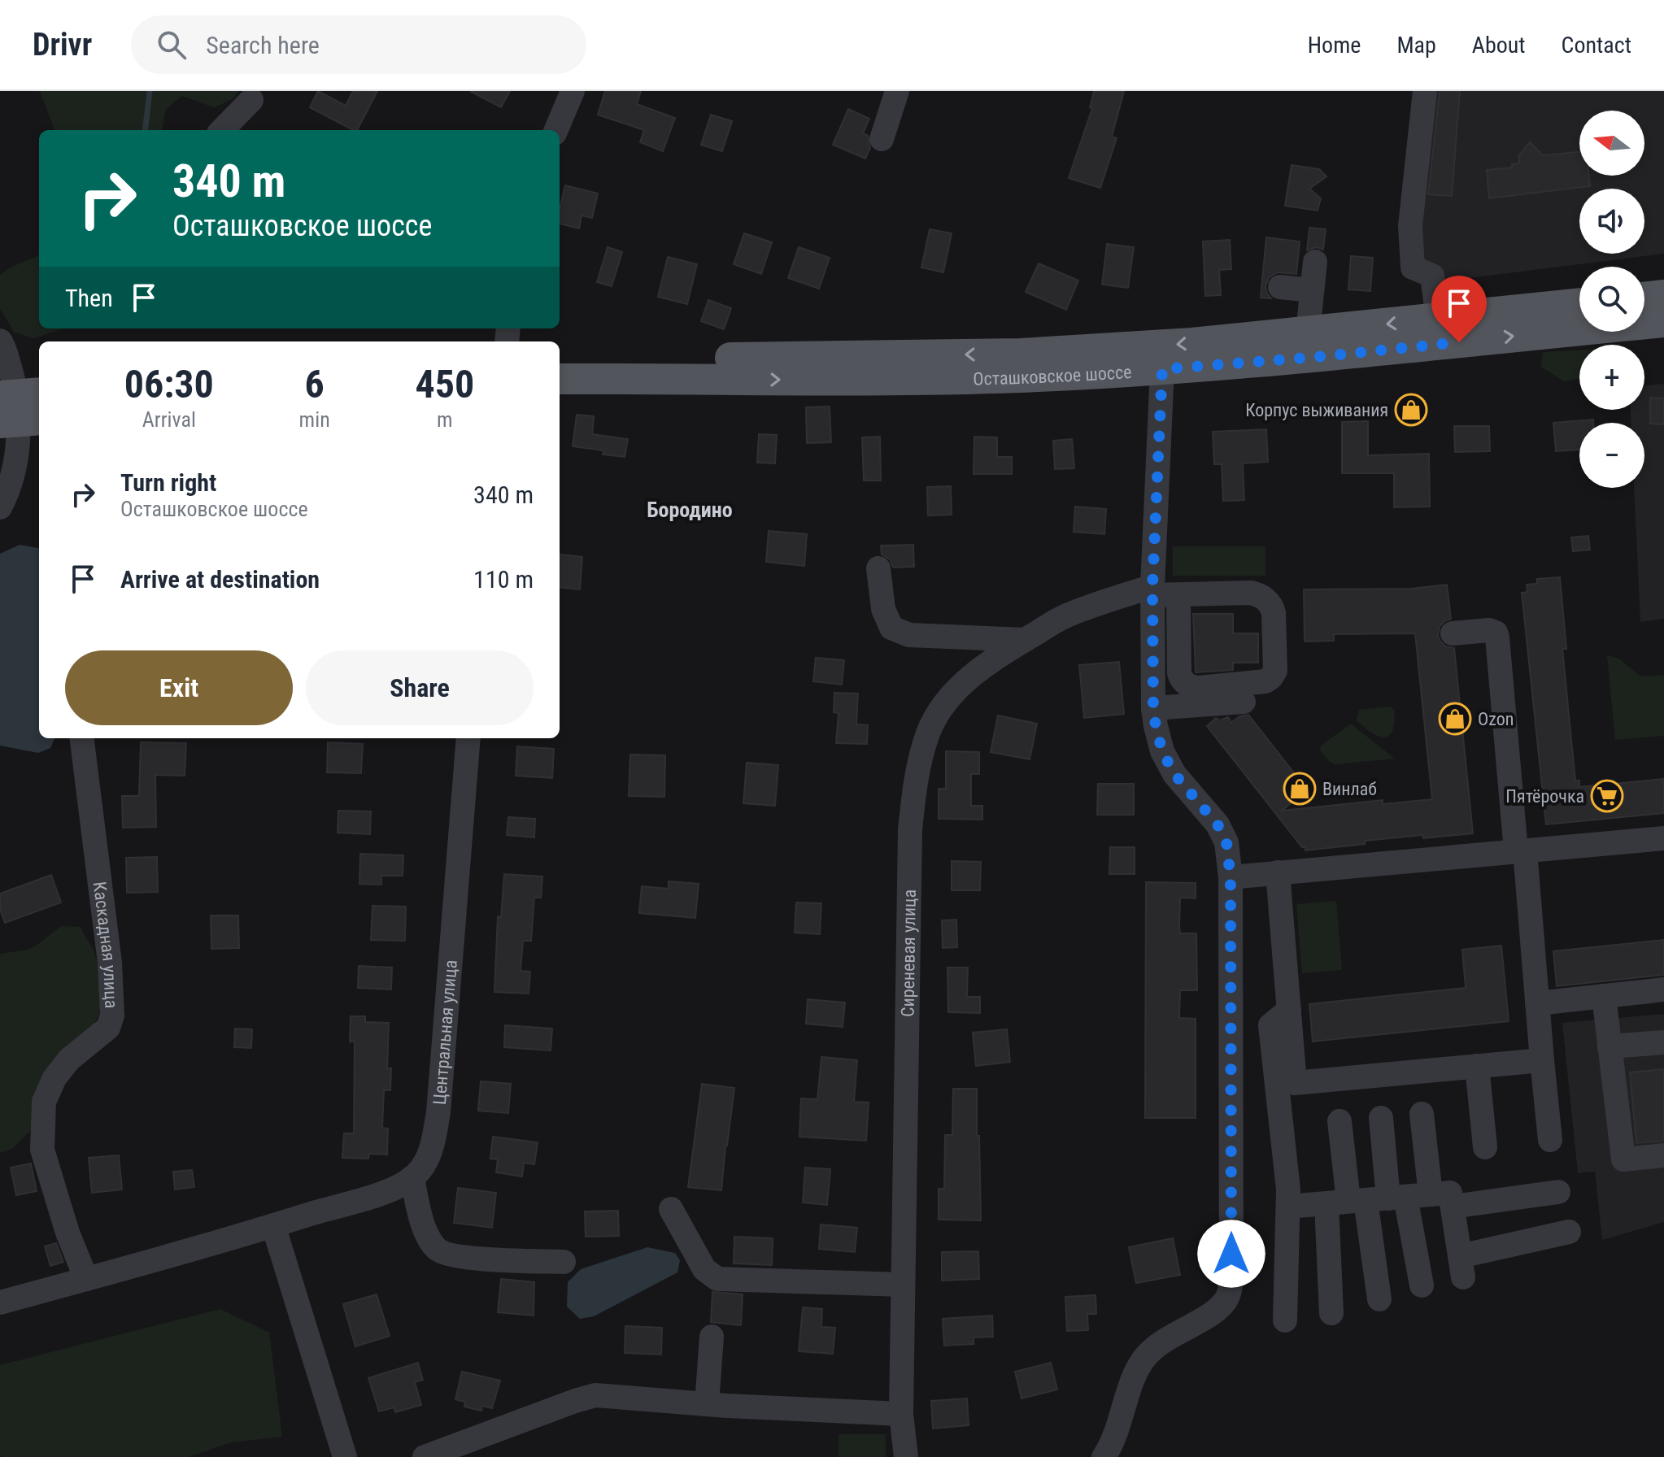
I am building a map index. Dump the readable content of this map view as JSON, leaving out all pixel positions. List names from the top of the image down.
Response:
{
  "streets": {
    "main road": ["Осташковское шоссе"],
    "street": ["Каскадная улица", "Сиреневая улица", "Центральная улица"]
  },
  "crossings": [
    ["Каскадная улица", "Центральная улица"]
  ],
  "districts": ["Бородино"],
  "places": {
    "shop": ["Корпус выживания", "Ozon", "Винлаб"],
    "supermarket": ["Пятёрочка"]
  },
  "north": "left",
  "page": {
    "header": "Drivr",
    "search": "Search here",
    "nav": [
      "Home",
      "Map",
      "About",
      "Contact"
    ],
    "map_buttons": ["+", "−"],
    "turn": ["340 m", "Осташковское шоссе"],
    "then": "Then",
    "eta": [
      "06:30",
      "Arrival",
      "6",
      "min",
      "450",
      "m"
    ],
    "list": [
      {
        "name": "Turn right",
        "note": "Осташковское шоссе",
        "value": "340 m"
      },
      {
        "name": "Arrive at destination",
        "value": "110 m"
      }
    ],
    "buttons": ["Exit", "Share"]
  }
}
